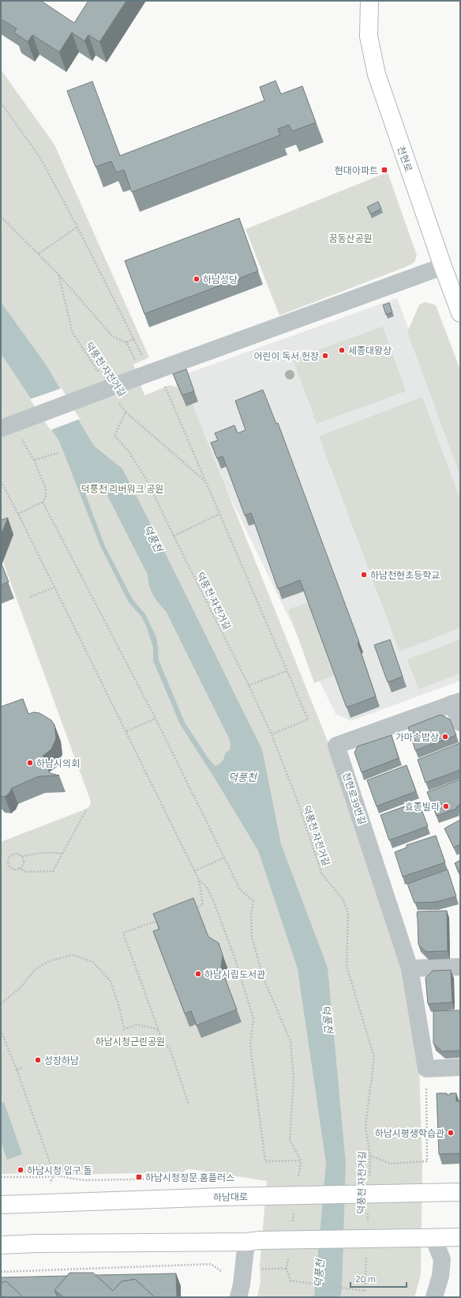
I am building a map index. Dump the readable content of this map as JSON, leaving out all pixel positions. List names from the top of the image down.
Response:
{
  "streets": {
    "main road": ["천현로", "하남대로"],
    "street": ["천현로39번길"],
    "path": ["덕풍천 자전거길"]
  },
  "water": ["덕풍천"],
  "parks": ["꿈동산공원", "덕풍천 리버워크 공원", "하남시청근린공원"],
  "places": {
    "transit": ["현대아파트", "하남시청정문.홈플러스"],
    "other": [
      "하남성당",
      "세종대왕상",
      "어린이 독서 헌장",
      "하남천현초등학교",
      "가마솥밥상",
      "하남시의회",
      "효종빌라",
      "하남시립도서관",
      "성장하남",
      "하남시평생학습관",
      "하남시청 입구 돌"
    ]
  },
  "scale_bar": "20 m"
}
